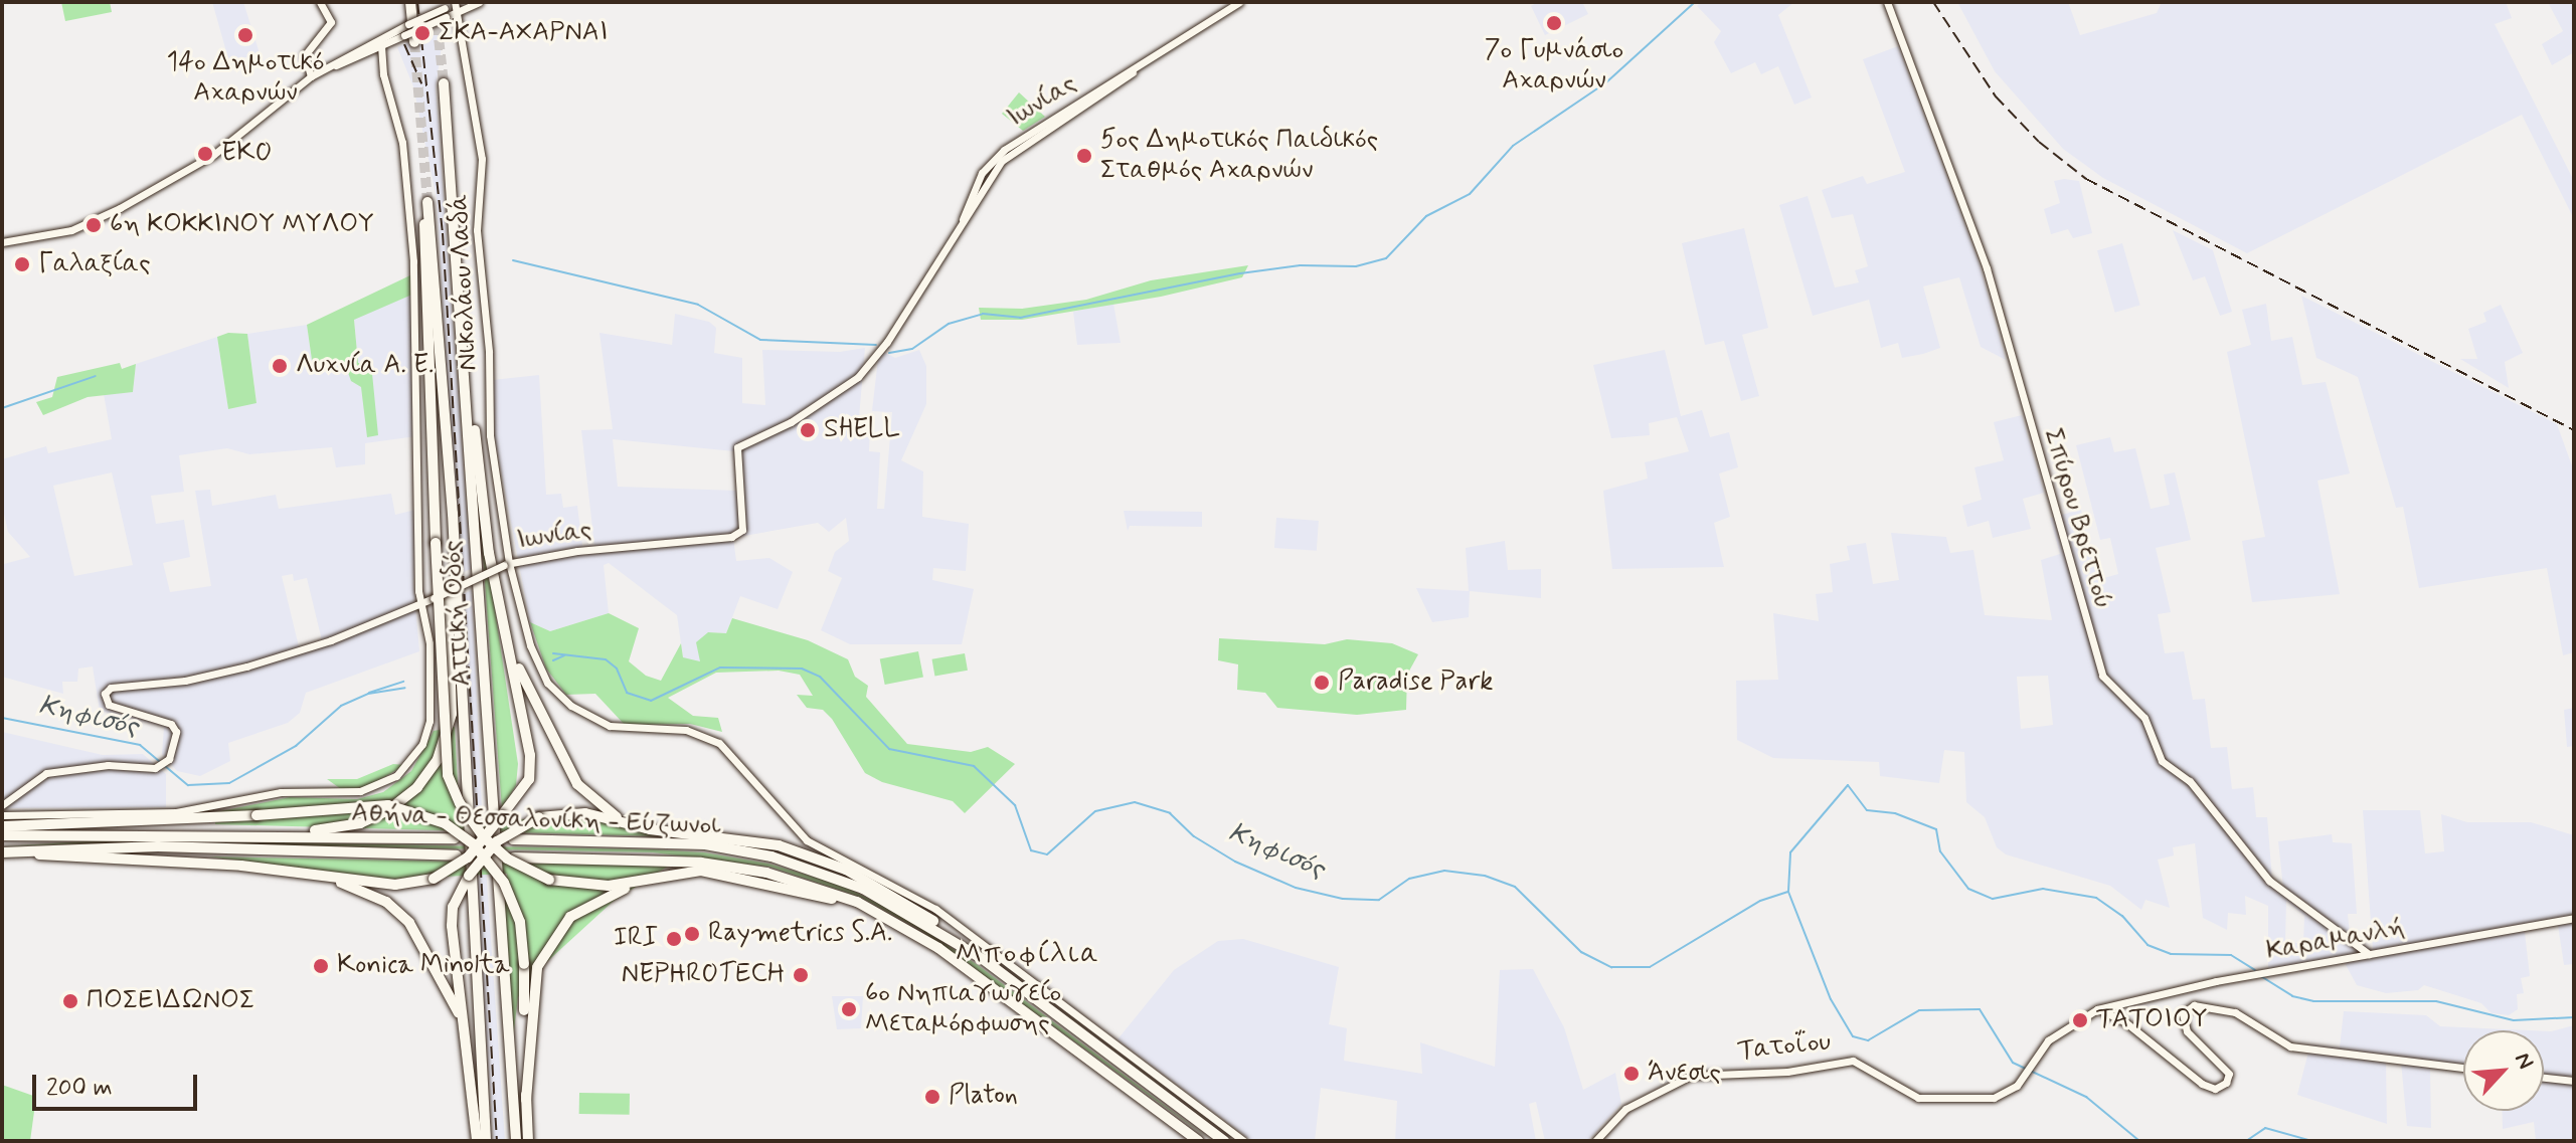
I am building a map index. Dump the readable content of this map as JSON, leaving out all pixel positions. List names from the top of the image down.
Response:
{
  "streets": {
    "highway": ["Αττική Οδός", "Αθήνα - Θεσσαλονίκη - Εύζωνοι"],
    "street": [
      "Ιωνίας",
      "Νικολάου Λαδά",
      "Σπύρου Βρεττού",
      "Καραμανλή",
      "Τατοΐου"
    ]
  },
  "crossings": [
    ["Ιωνίας", "Νικολάου Λαδά"],
    ["Σπύρου Βρεττού", "Καραμανλή"],
    ["Καραμανλή", "Τατοΐου"]
  ],
  "districts": ["Μποφίλια"],
  "water": ["Κηφισός"],
  "places": [
    "7ο Γυμνάσιο Αχαρνών",
    "ΣΚΑ-ΑΧΑΡΝΑΙ",
    "14ο Δημοτικό Αχαρνών",
    "EKO",
    "5ος Δημοτικός Παιδικός Σταθμός Αχαρνών",
    "6η ΚΟΚΚΙΝΟΥ ΜΥΛΟΥ",
    "Γαλαξίας",
    "Λυχνία A. E.",
    "SHELL",
    "Paradise Park",
    "Raymetrics S.A.",
    "IRI",
    "Konica Minolta",
    "NEPHROTECH",
    "ΠΟΣΕΙΔΩΝΟΣ",
    "6ο Νηπιαγωγείο Μεταμόρφωσης",
    "ΤΑΤΟΙΟΥ",
    "Άνεσις",
    "Platon"
  ],
  "scale_bar": "200 m",
  "north": "top right"
}
